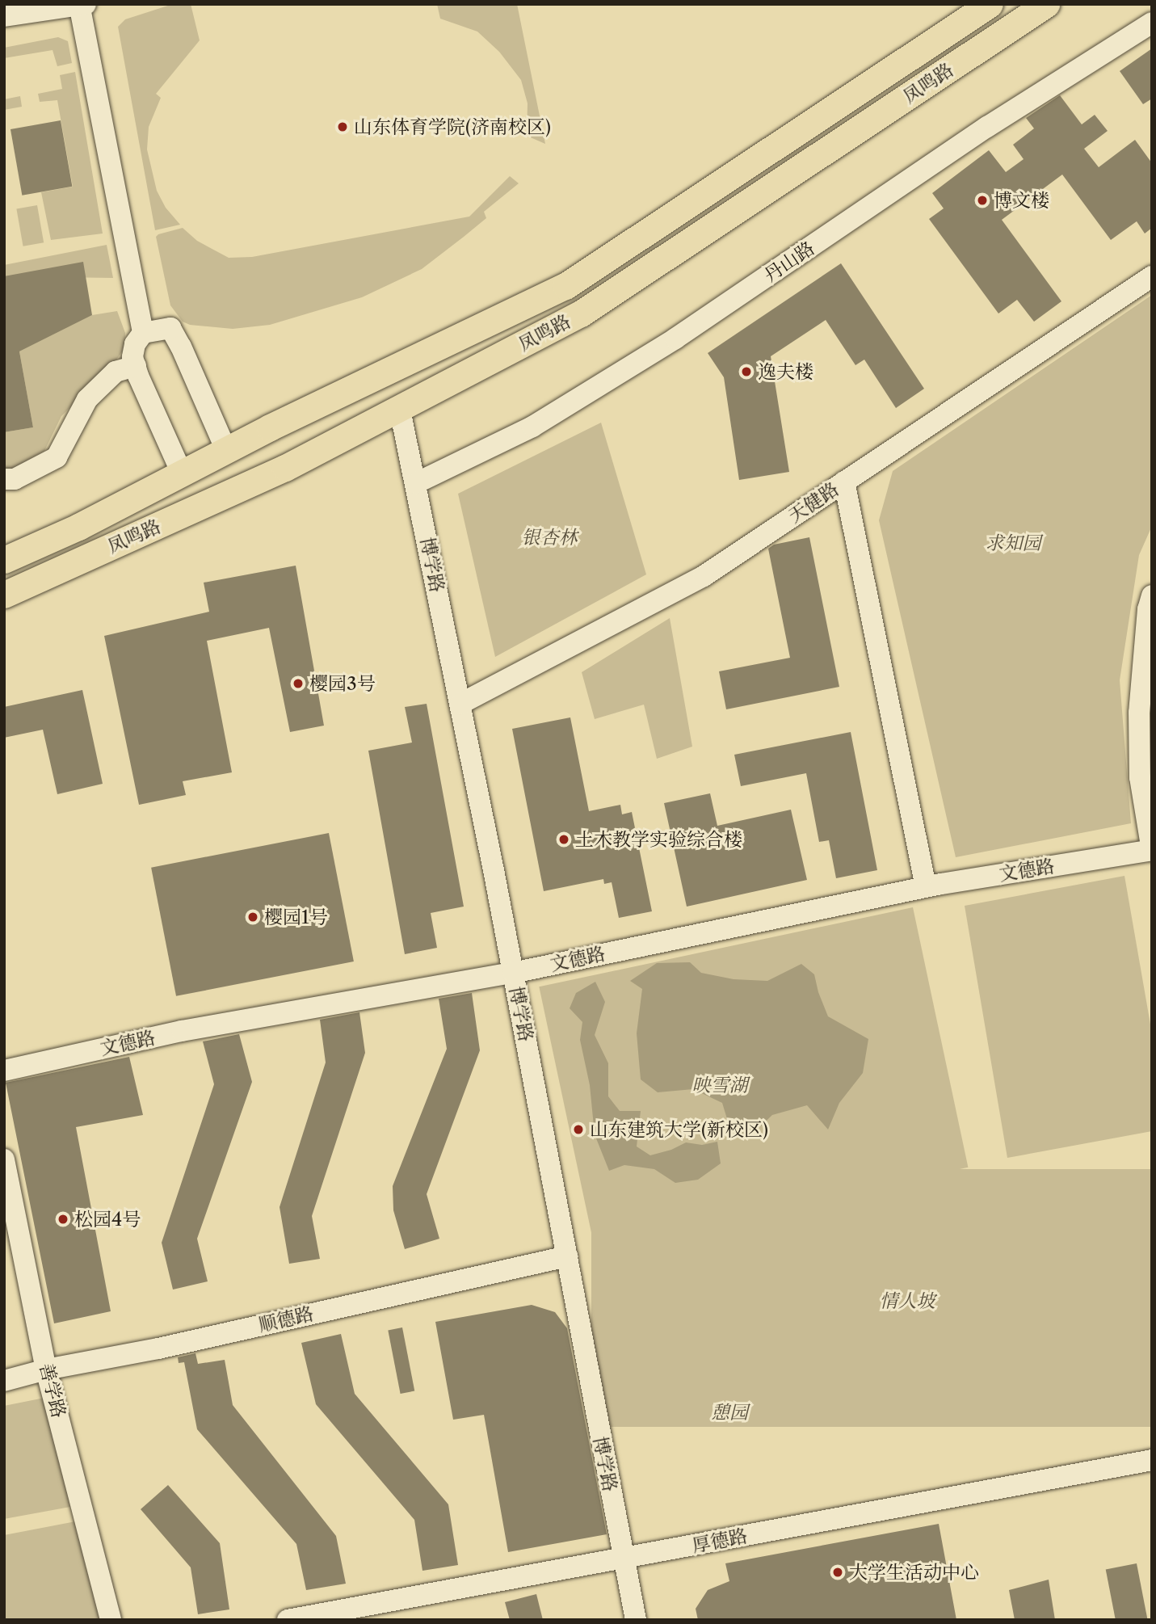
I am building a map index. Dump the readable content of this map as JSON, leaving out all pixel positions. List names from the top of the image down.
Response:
{
  "streets": {
    "main road": ["凤鸣路"],
    "street": [
      "丹山路",
      "天健路",
      "博学路",
      "文德路",
      "顺德路",
      "善学路",
      "厚德路"
    ]
  },
  "crossings": [
    ["凤鸣路", "博学路"],
    ["丹山路", "博学路"],
    ["天健路", "博学路"],
    ["博学路", "文德路"],
    ["博学路", "顺德路"],
    ["博学路", "厚德路"],
    ["顺德路", "善学路"]
  ],
  "parks": [
    "银杏林",
    "求知园",
    "映雪湖",
    "情人坡",
    "憩园"
  ],
  "places": [
    "山东体育学院(济南校区)",
    "博文楼",
    "逸夫楼",
    "樱园3号",
    "土木教学实验综合楼",
    "樱园1号",
    "山东建筑大学(新校区)",
    "松园4号",
    "大学生活动中心"
  ]
}
